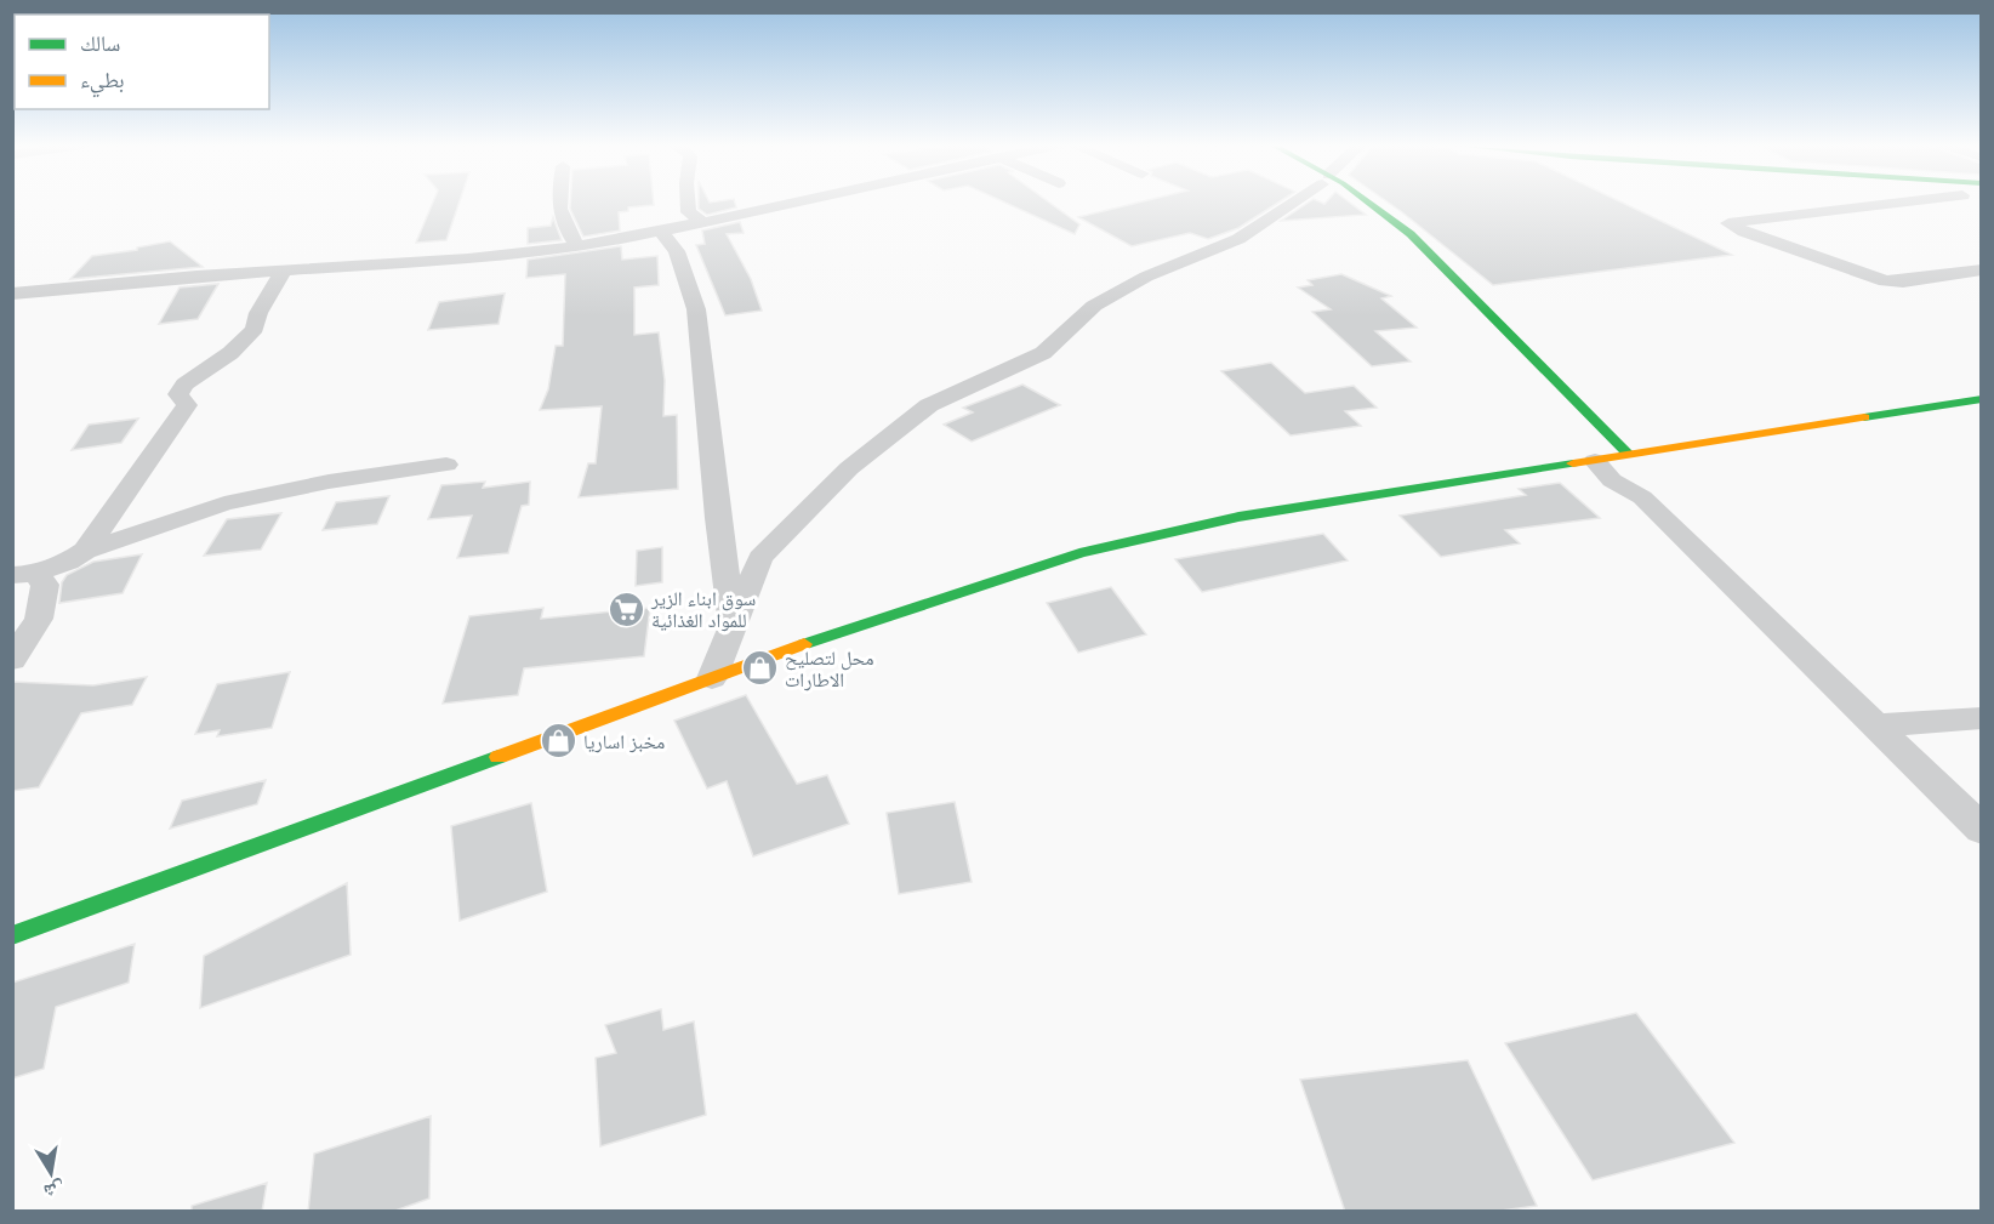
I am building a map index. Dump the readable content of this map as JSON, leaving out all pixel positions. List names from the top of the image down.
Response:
{
  "places": {
    "supermarket": ["سوق ابناء الزير للمواد الغذائية"],
    "shop": ["محل لتصليح الاطارات", "مخبز اساريا"]
  },
  "legend": ["سالك", "بطيء"],
  "north": "bottom"
}
